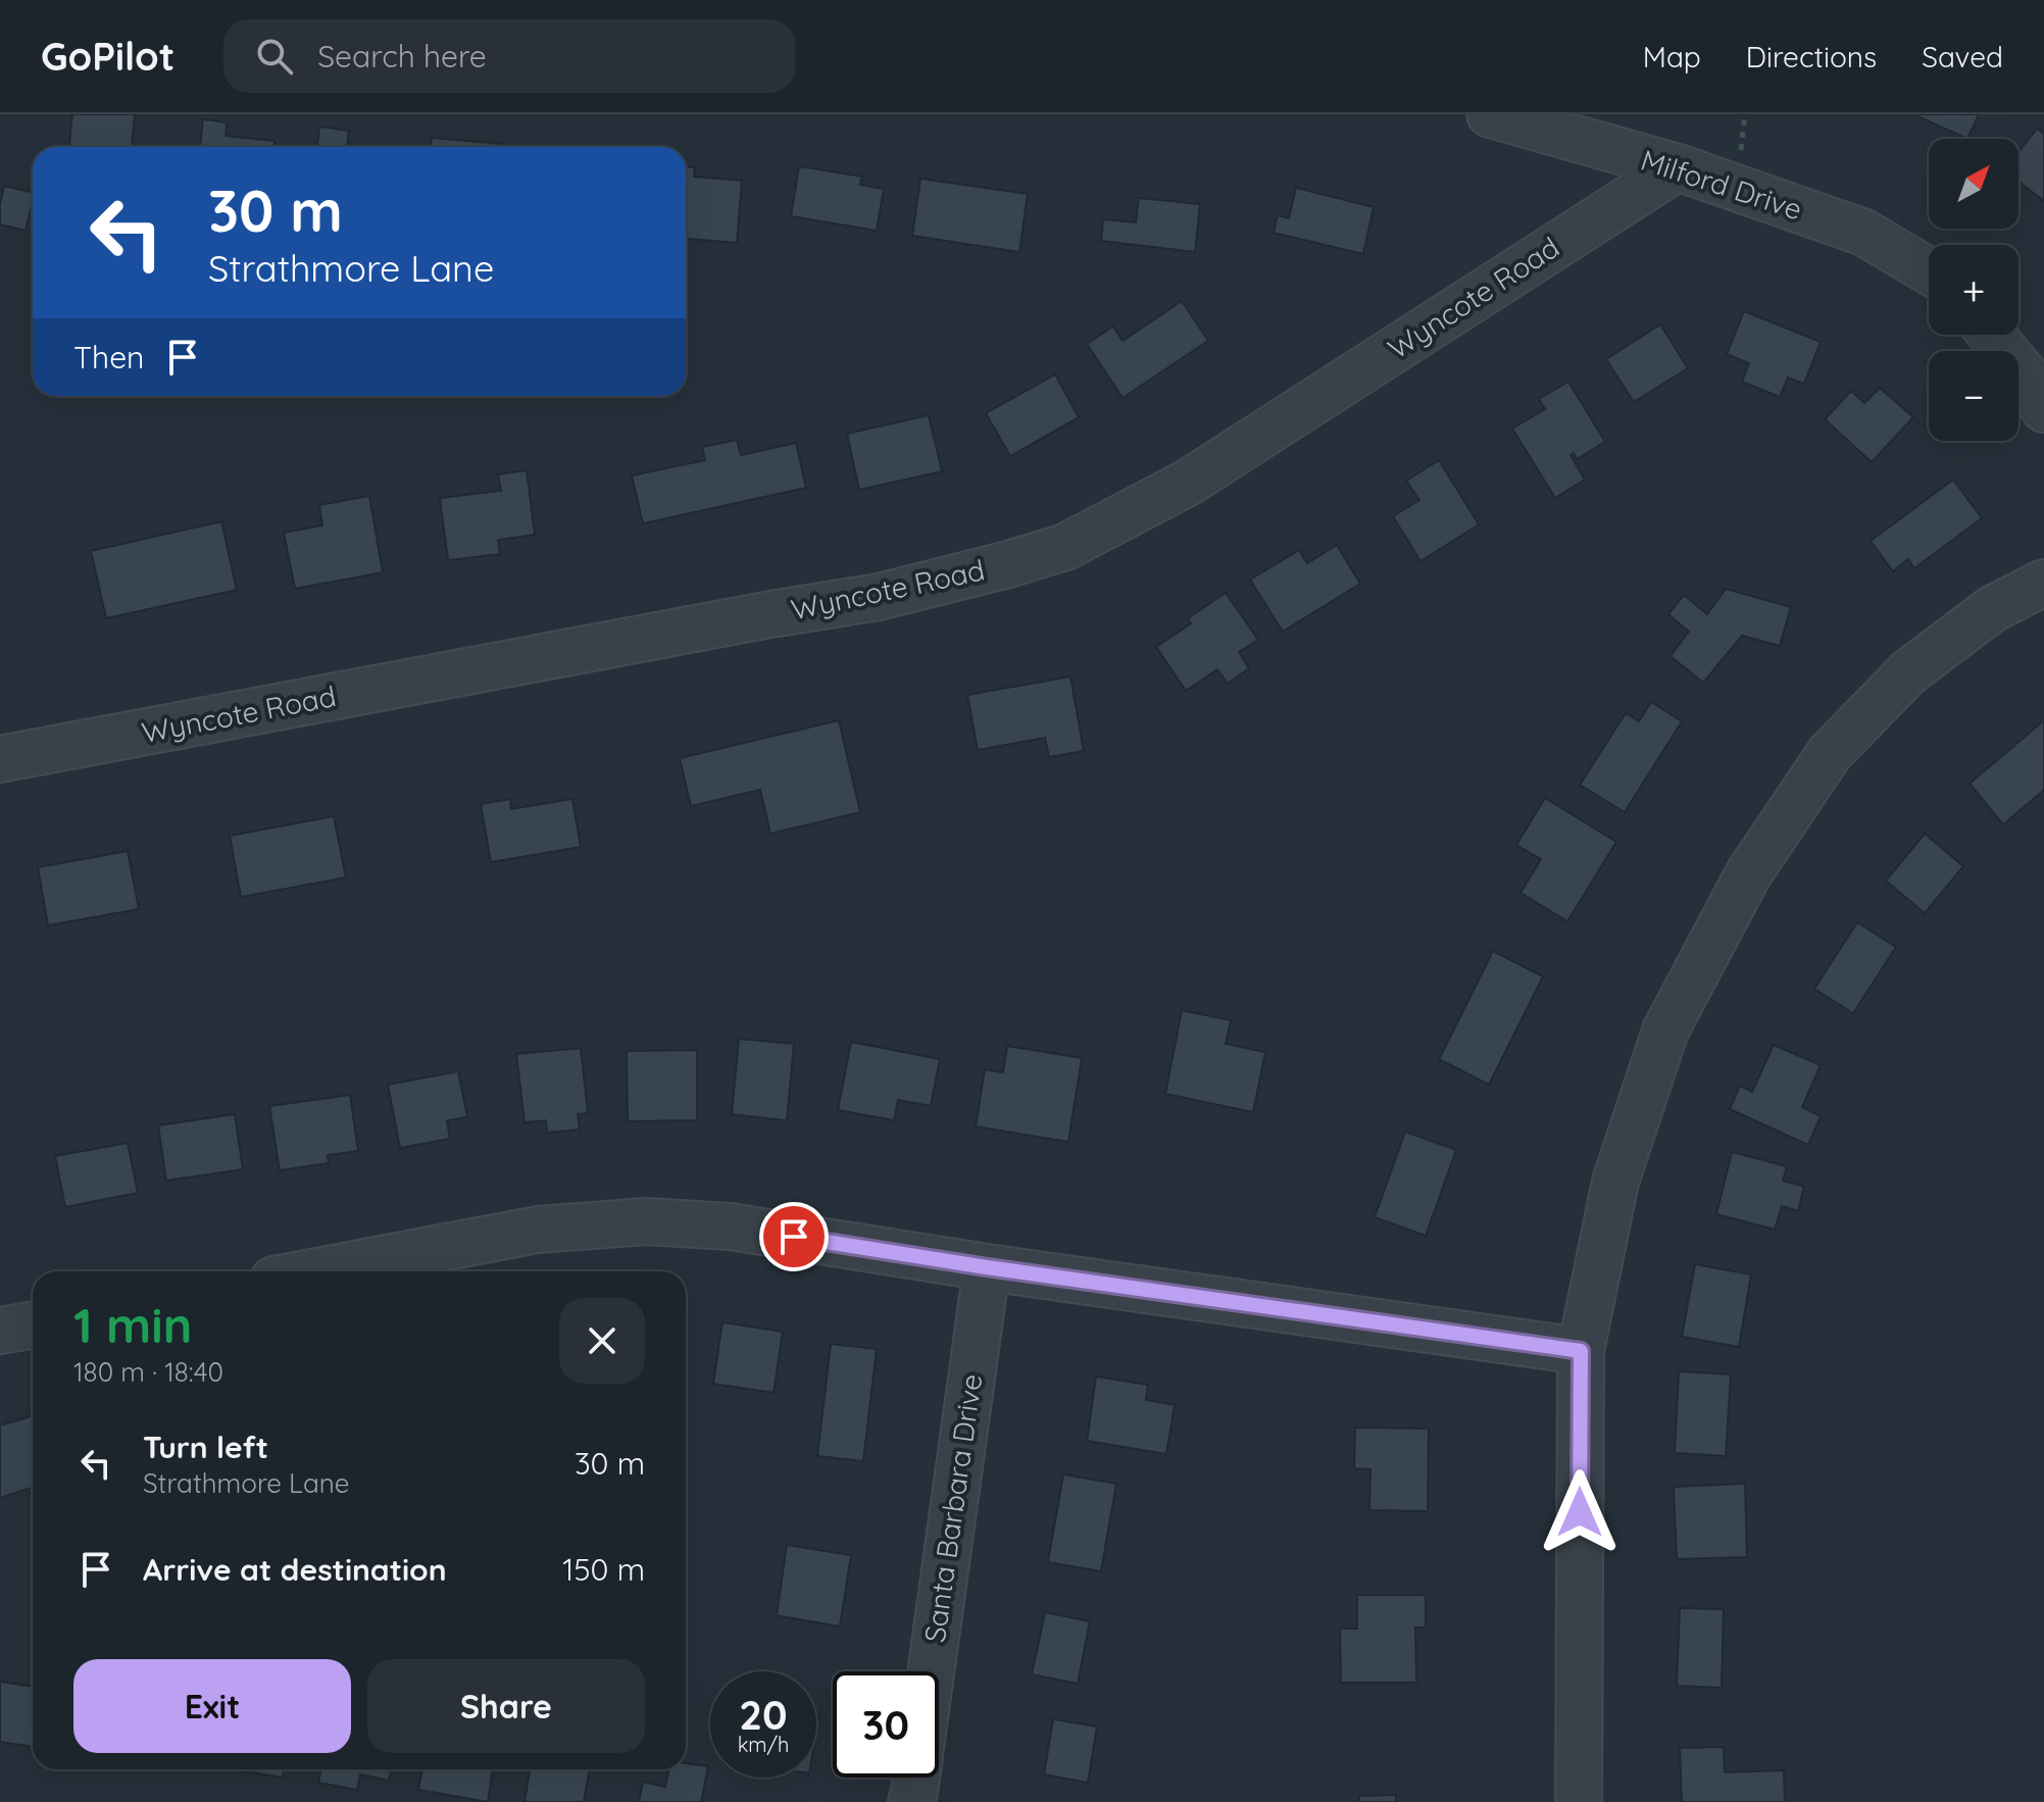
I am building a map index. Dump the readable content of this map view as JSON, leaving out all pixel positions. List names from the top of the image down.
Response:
{
  "streets": {
    "street": ["Milford Drive", "Wyncote Road", "Santa Barbara Drive"]
  },
  "crossings": [
    ["Milford Drive", "Wyncote Road"]
  ],
  "north": "top right",
  "page": {
    "header": "GoPilot",
    "search": "Search here",
    "nav": ["Map", "Directions", "Saved"],
    "map_buttons": ["+", "−"],
    "turn": ["30 m", "Strathmore Lane"],
    "then": "Then",
    "heading": ["1 min", "180 m · 18:40"],
    "list": [
      {
        "name": "Turn left",
        "note": "Strathmore Lane",
        "value": "30 m"
      },
      {
        "name": "Arrive at destination",
        "value": "150 m"
      }
    ],
    "buttons": ["Exit", "Share"],
    "speed": "20 km/h",
    "limit": "30"
  }
}
